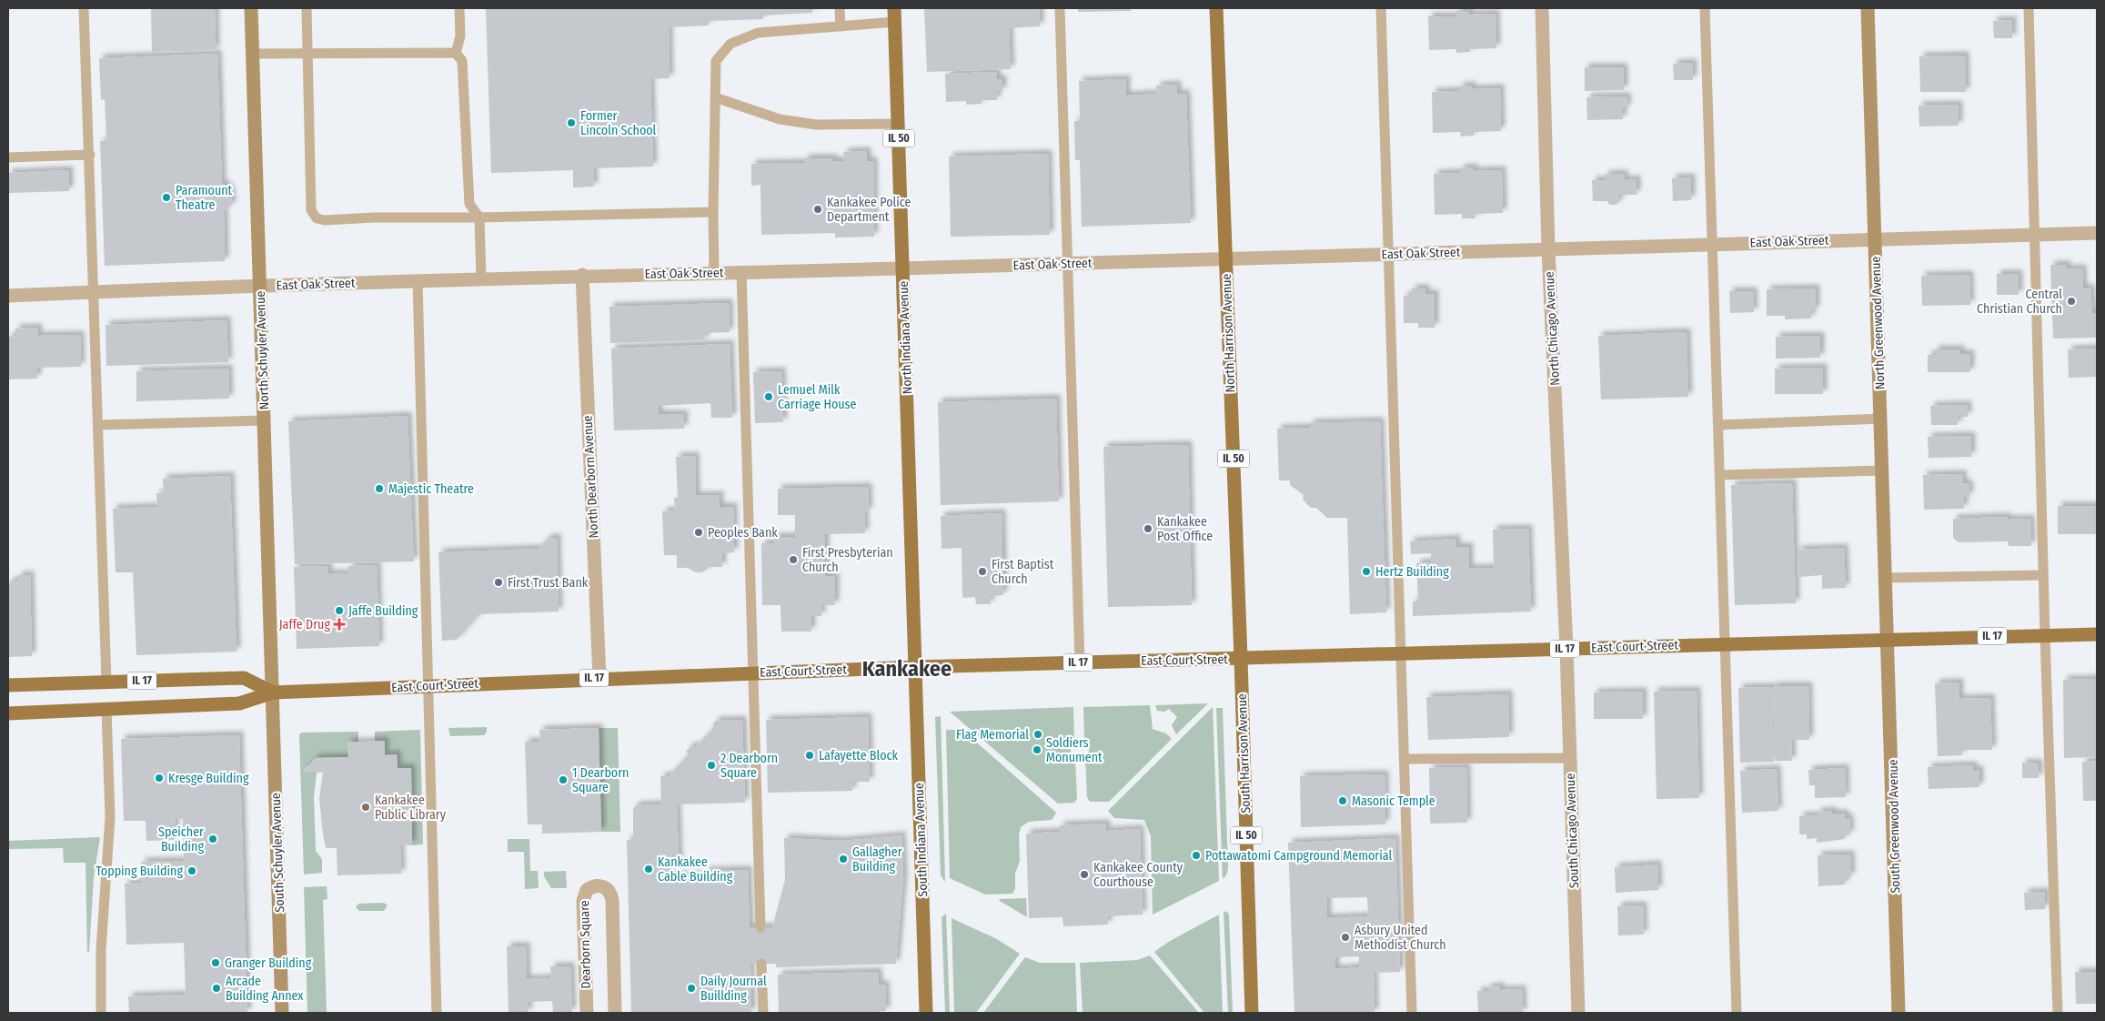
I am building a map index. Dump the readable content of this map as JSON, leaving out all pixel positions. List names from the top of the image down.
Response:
{
  "streets": {
    "main road": [
      "IL 50",
      "North Harrison Avenue",
      "North Indiana Avenue",
      "IL 17",
      "East Court Street",
      "South Harrison Avenue",
      "South Indiana Avenue"
    ],
    "street": [
      "East Oak Street",
      "North Greenwood Avenue",
      "North Chicago Avenue",
      "North Schuyler Avenue",
      "North Dearborn Avenue",
      "South Greenwood Avenue",
      "South Chicago Avenue",
      "South Schuyler Avenue",
      "Dearborn Square"
    ]
  },
  "crossings": [
    ["East Oak Street", "North Greenwood Avenue"],
    ["East Oak Street", "North Chicago Avenue"],
    ["East Oak Street", "North Harrison Avenue"],
    ["East Oak Street", "North Indiana Avenue"],
    ["East Oak Street", "North Schuyler Avenue"],
    ["East Oak Street", "North Dearborn Avenue"],
    ["North Greenwood Avenue", "East Court Street"],
    ["North Greenwood Avenue", "South Greenwood Avenue"],
    ["North Chicago Avenue", "East Court Street"],
    ["North Chicago Avenue", "South Chicago Avenue"],
    ["North Harrison Avenue", "East Court Street"],
    ["North Harrison Avenue", "South Harrison Avenue"],
    ["North Indiana Avenue", "East Court Street"],
    ["North Indiana Avenue", "South Indiana Avenue"],
    ["North Schuyler Avenue", "East Court Street"],
    ["North Schuyler Avenue", "South Schuyler Avenue"],
    ["North Dearborn Avenue", "East Court Street"],
    ["East Court Street", "South Harrison Avenue"],
    ["East Court Street", "South Greenwood Avenue"],
    ["East Court Street", "South Chicago Avenue"],
    ["East Court Street", "South Indiana Avenue"],
    ["East Court Street", "South Schuyler Avenue"]
  ],
  "districts": ["Kankakee"],
  "places": {
    "other": [
      "Former Lincoln School",
      "Paramount Theatre",
      "Kankakee Police Department",
      "Central Christian Church",
      "Lemuel Milk Carriage House",
      "Majestic Theatre",
      "Kankakee Post Office",
      "Peoples Bank",
      "First Presbyterian Church",
      "First Baptist Church",
      "Hertz Building",
      "First Trust Bank",
      "Jaffe Building",
      "Flag Memorial",
      "Soldiers Monument",
      "Lafayette Block",
      "2 Dearborn Square",
      "Kresge Building",
      "1 Dearborn Square",
      "Masonic Temple",
      "Kankakee Public Library",
      "Speicher Building",
      "Pottawatomi Campground Memorial",
      "Gallagher Building",
      "Kankakee Cable Building",
      "Topping Building",
      "Kankakee County Courthouse",
      "Asbury United Methodist Church",
      "Granger Building",
      "Arcade Building Annex",
      "Daily Journal Buillding"
    ],
    "health": ["Jaffe Drug"]
  }
}
